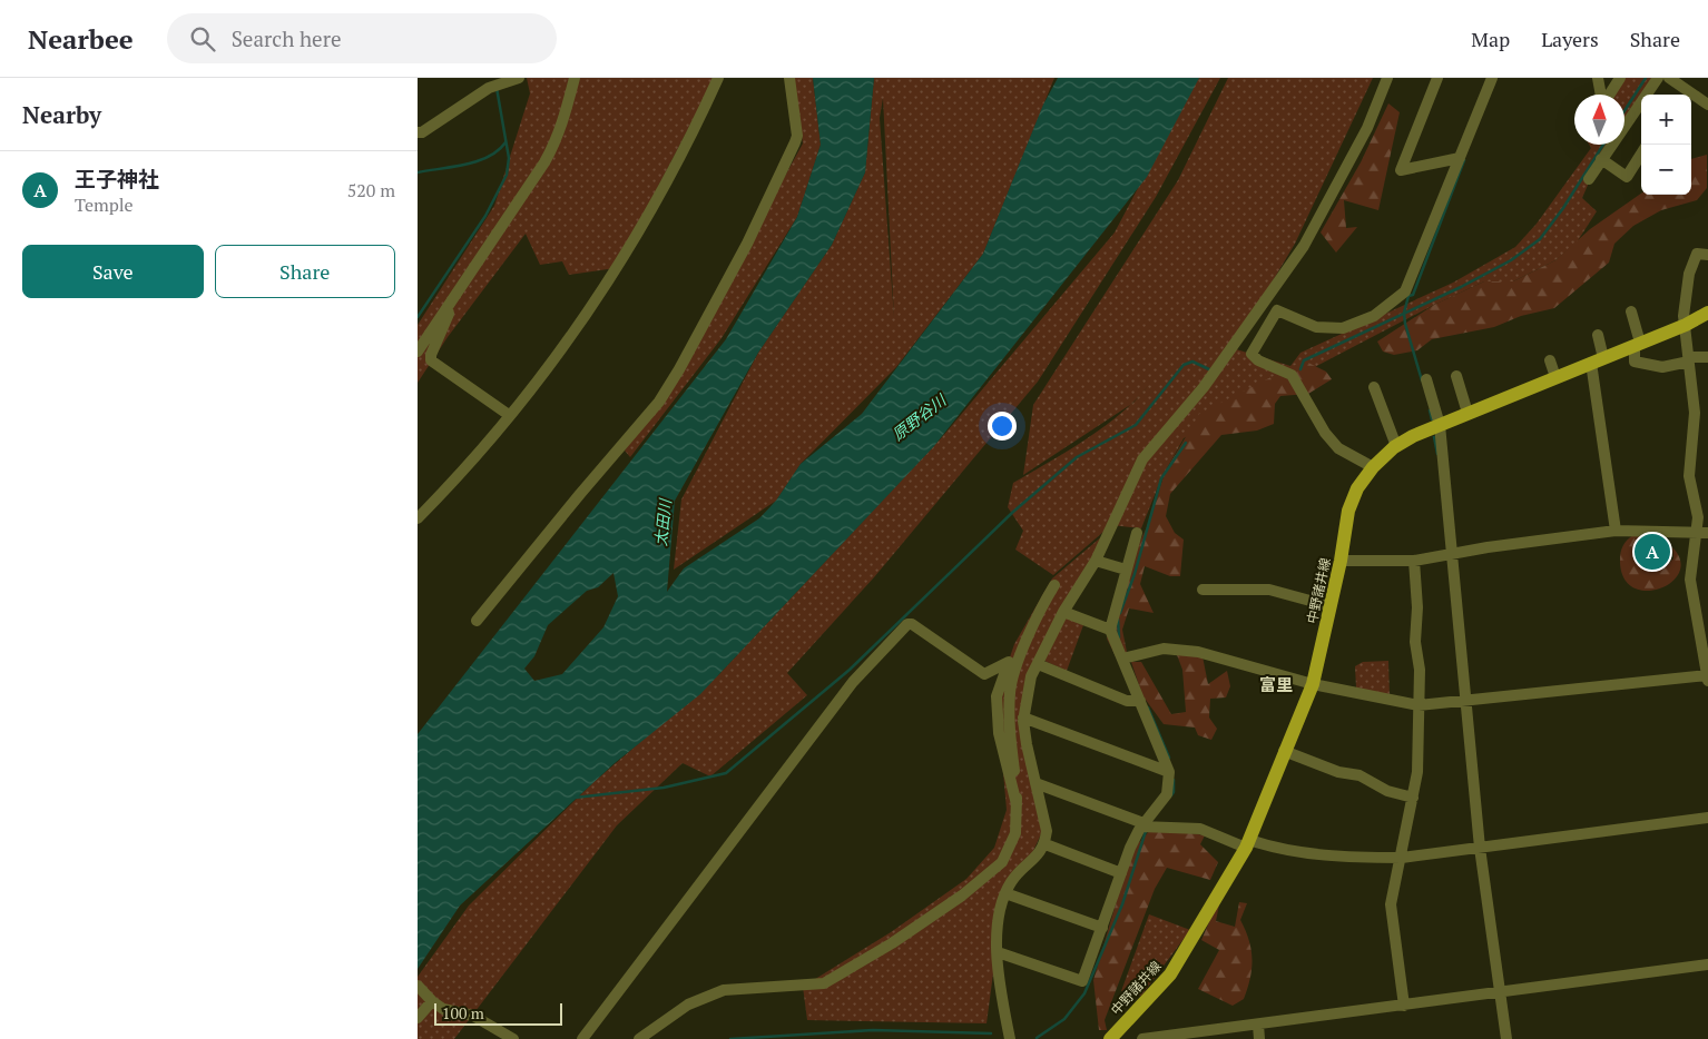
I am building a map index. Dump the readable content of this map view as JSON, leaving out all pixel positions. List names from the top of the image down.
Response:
{
  "streets": {
    "main road": ["中野諸井線"]
  },
  "districts": ["富里"],
  "water": ["原野谷川", "太田川"],
  "scale_bar": "100 m",
  "north": "top",
  "page": {
    "header": "Nearbee",
    "search": "Search here",
    "nav": ["Map", "Layers", "Share"],
    "heading": "Nearby",
    "map_buttons": ["+", "−"],
    "list": [
      {
        "mark": "A",
        "name": "王子神社",
        "note": "Temple",
        "value": "520 m"
      }
    ],
    "buttons": ["Save", "Share"],
    "pins": "A",
    "scale": "100 m"
  }
}
